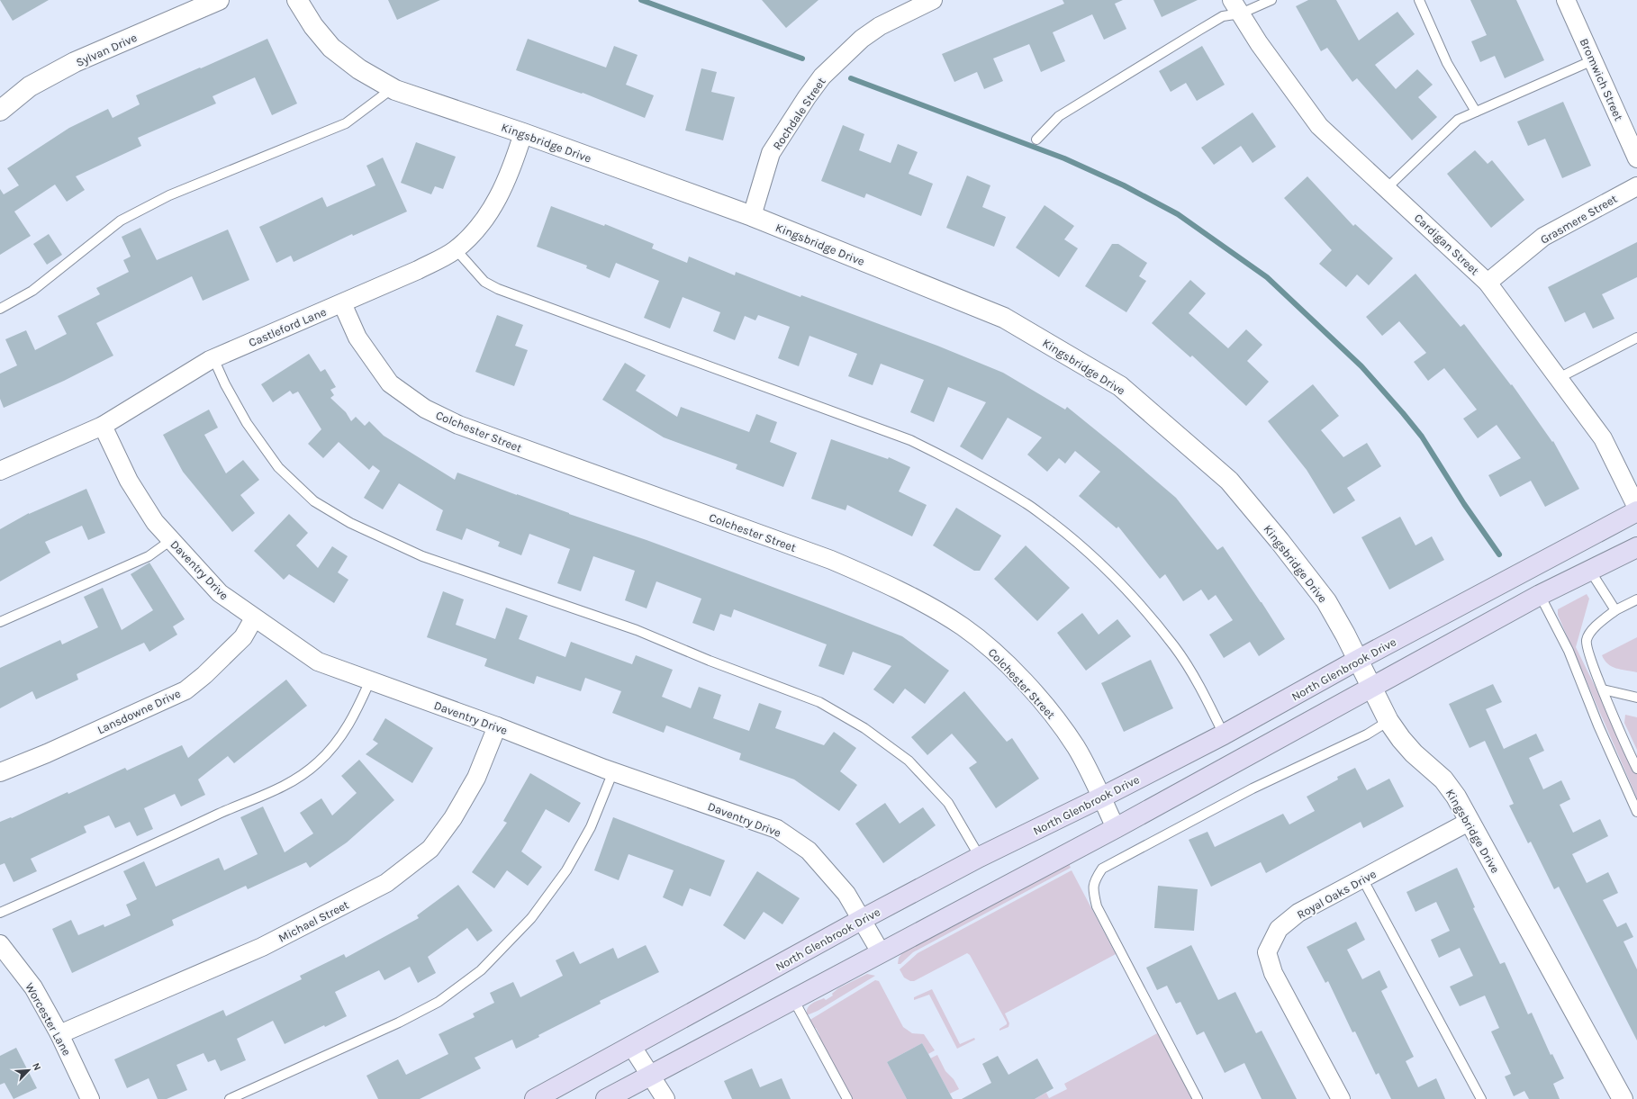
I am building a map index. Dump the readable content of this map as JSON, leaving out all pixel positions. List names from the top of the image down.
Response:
{
  "streets": {
    "main road": ["North Glenbrook Drive"],
    "street": [
      "Sylvan Drive",
      "Bromwich Street",
      "Rochdale Street",
      "Kingsbridge Drive",
      "Grasmere Street",
      "Cardigan Street",
      "Castleford Lane",
      "Colchester Street",
      "Daventry Drive",
      "Lansdowne Drive",
      "Royal Oaks Drive",
      "Michael Street",
      "Worcester Lane"
    ]
  },
  "crossings": [
    ["Rochdale Street", "Kingsbridge Drive"],
    ["Kingsbridge Drive", "Castleford Lane"],
    ["Kingsbridge Drive", "North Glenbrook Drive"],
    ["Kingsbridge Drive", "Royal Oaks Drive"],
    ["Grasmere Street", "Cardigan Street"],
    ["Castleford Lane", "Colchester Street"],
    ["Castleford Lane", "Daventry Drive"],
    ["Colchester Street", "North Glenbrook Drive"],
    ["Daventry Drive", "North Glenbrook Drive"],
    ["Daventry Drive", "Lansdowne Drive"],
    ["Daventry Drive", "Michael Street"],
    ["Michael Street", "Worcester Lane"]
  ],
  "north": "top right"
}
